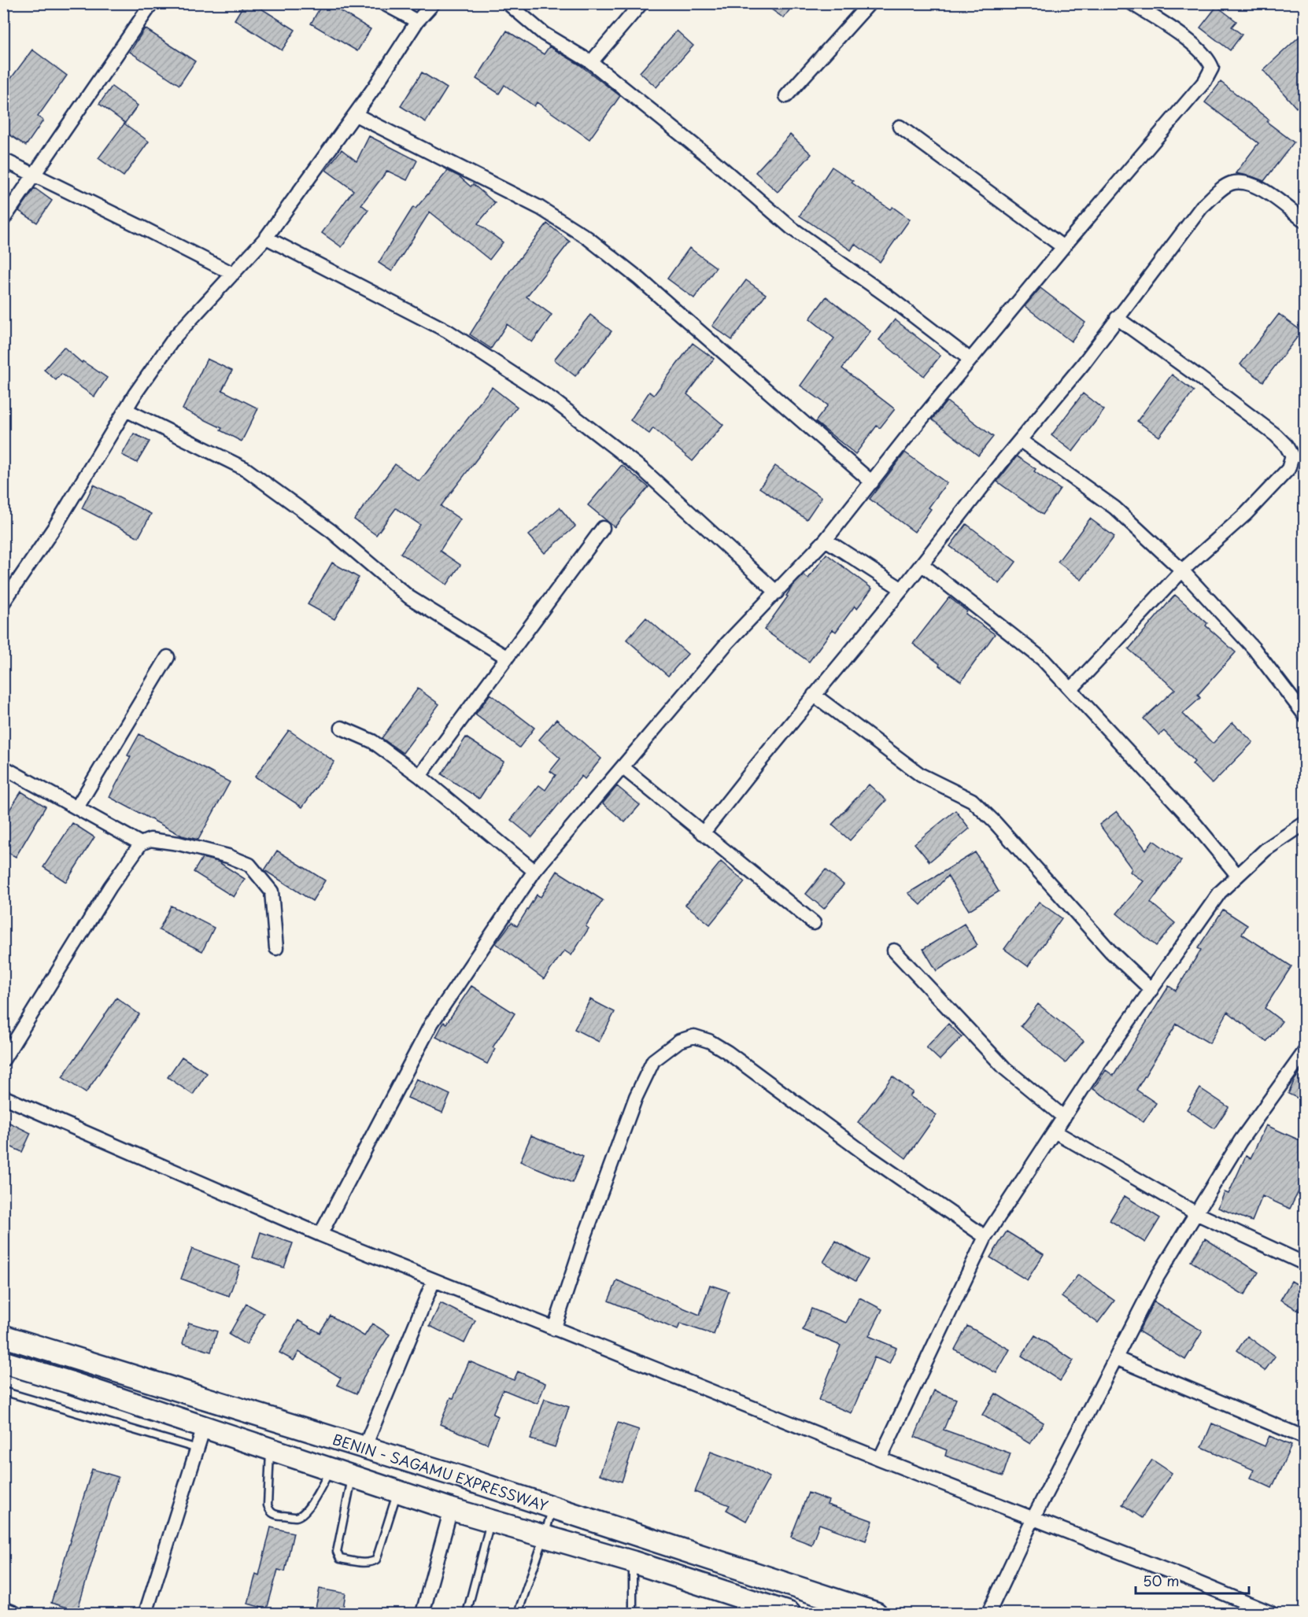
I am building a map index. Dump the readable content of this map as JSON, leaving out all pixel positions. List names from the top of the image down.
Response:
{
  "streets": {
    "highway": ["BENIN - SAGAMU EXPRESSWAY"]
  },
  "scale_bar": "50 m"
}
